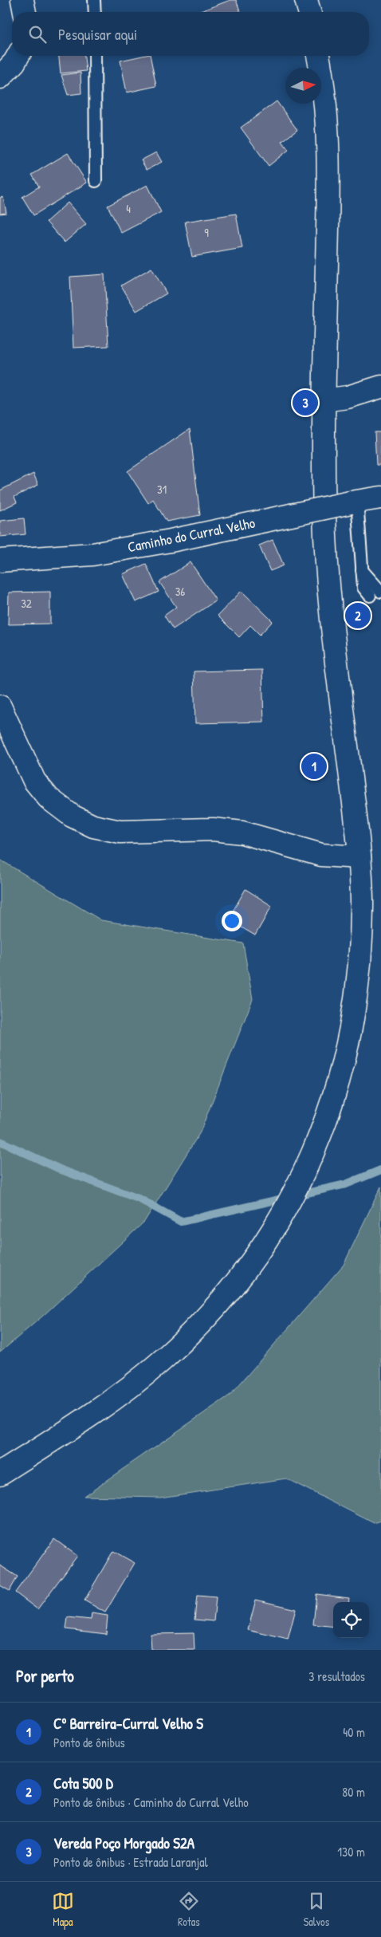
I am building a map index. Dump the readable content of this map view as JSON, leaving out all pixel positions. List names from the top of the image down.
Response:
{
  "streets": {
    "main road": ["Caminho do Curral Velho"]
  },
  "house_numbers": [
    "4",
    "9",
    "31",
    "36",
    "32"
  ],
  "north": "right",
  "page": {
    "search": "Pesquisar aqui",
    "pins": ["3", "2", "1"],
    "heading": ["Por perto", "3 resultados"],
    "list": [
      {
        "mark": "1",
        "name": "Cº Barreira-Curral Velho S",
        "note": "Ponto de ônibus",
        "value": "40 m"
      },
      {
        "mark": "2",
        "name": "Cota 500 D",
        "note": "Ponto de ônibus · Caminho do Curral Velho",
        "value": "80 m"
      },
      {
        "mark": "3",
        "name": "Vereda Poço Morgado S2A",
        "note": "Ponto de ônibus · Estrada Laranjal",
        "value": "130 m"
      }
    ],
    "nav": ["Mapa", "Rotas", "Salvos"]
  }
}
